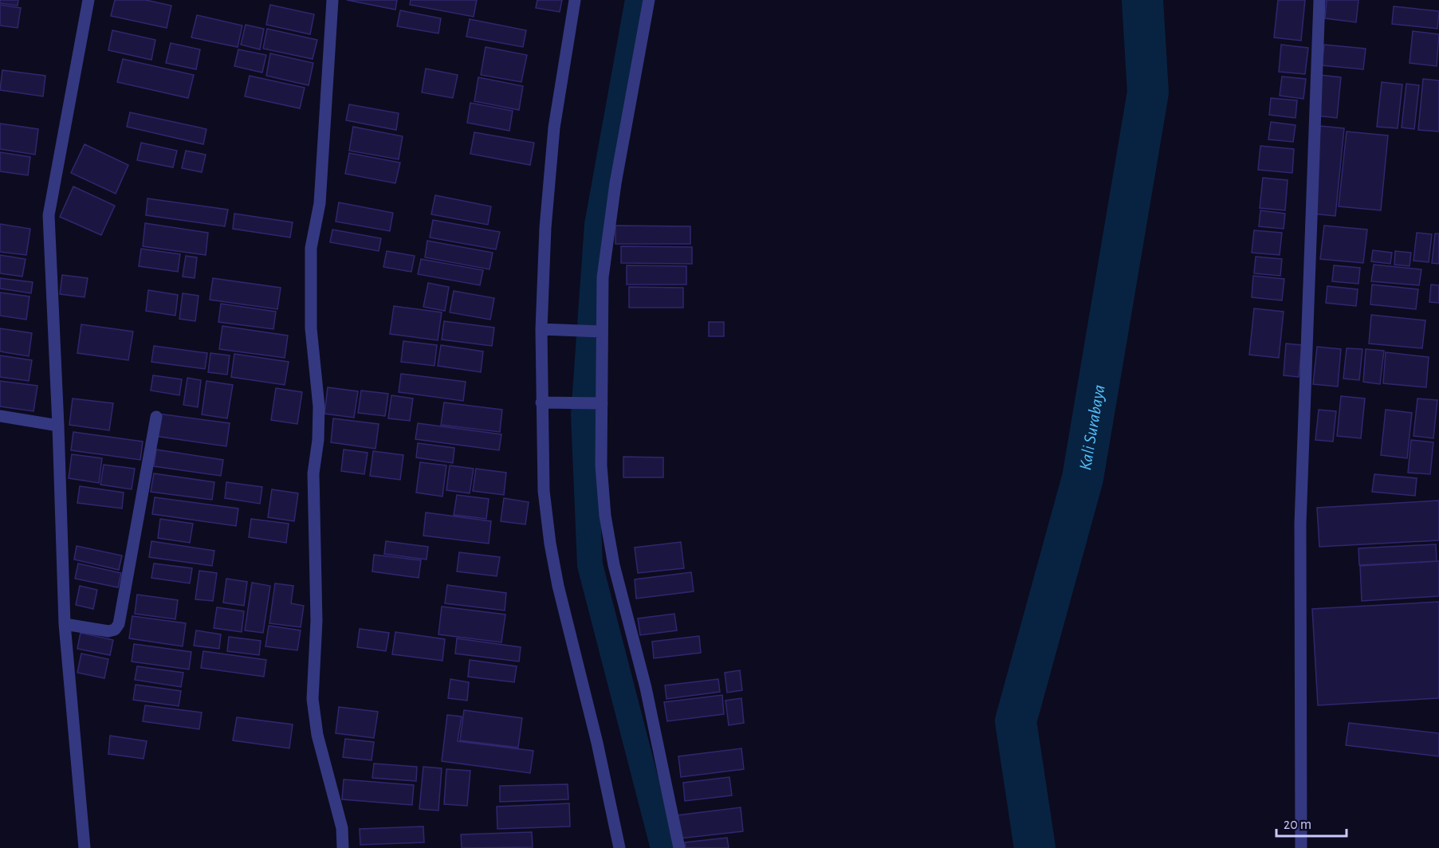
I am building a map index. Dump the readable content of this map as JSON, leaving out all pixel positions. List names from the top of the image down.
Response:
{
  "water": ["Kali Surabaya"],
  "scale_bar": "20 m"
}
